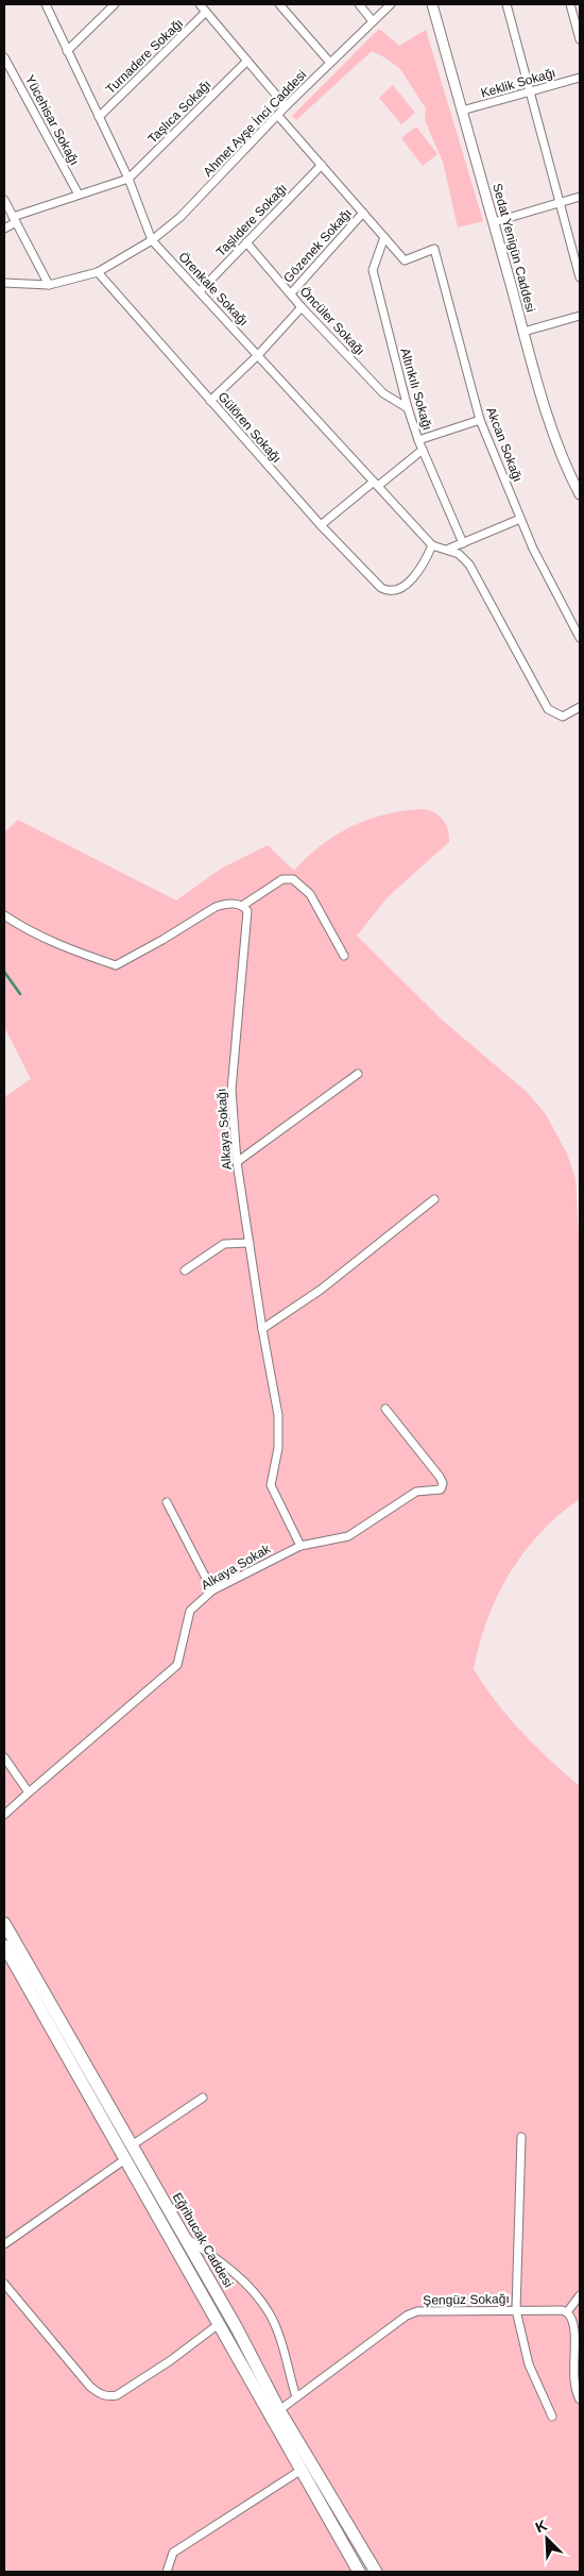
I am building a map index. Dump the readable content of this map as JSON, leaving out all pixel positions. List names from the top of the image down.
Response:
{
  "streets": {
    "main road": ["Eğribucak Caddesi"],
    "street": [
      "Turnadere Sokağı",
      "Keklik Sokağı",
      "Taşlıca Sokağı",
      "Yücehisar Sokağı",
      "Ahmet Ayşe İnci Caddesi",
      "Taşlıdere Sokağı",
      "Gözenek Sokağı",
      "Sedat Yenigün Caddesi",
      "Örenkale Sokağı",
      "Öncüler Sokağı",
      "Altınkılı Sokağı",
      "Gülören Sokağı",
      "Akcan Sokağı",
      "Alkaya Sokağı",
      "Alkaya Sokak",
      "Şengüz Sokağı"
    ]
  },
  "crossings": [
    ["Turnadere Sokağı", "Örenkale Sokağı"],
    ["Keklik Sokağı", "Sedat Yenigün Caddesi"],
    ["Taşlıca Sokağı", "Örenkale Sokağı"],
    ["Ahmet Ayşe İnci Caddesi", "Örenkale Sokağı"],
    ["Ahmet Ayşe İnci Caddesi", "Gülören Sokağı"],
    ["Taşlıdere Sokağı", "Örenkale Sokağı"],
    ["Taşlıdere Sokağı", "Öncüler Sokağı"],
    ["Gözenek Sokağı", "Öncüler Sokağı"],
    ["Örenkale Sokağı", "Gülören Sokağı"],
    ["Öncüler Sokağı", "Altınkılı Sokağı"],
    ["Altınkılı Sokağı", "Akcan Sokağı"],
    ["Alkaya Sokağı", "Alkaya Sokak"],
    ["Eğribucak Caddesi", "Şengüz Sokağı"]
  ],
  "north": "top left"
}
